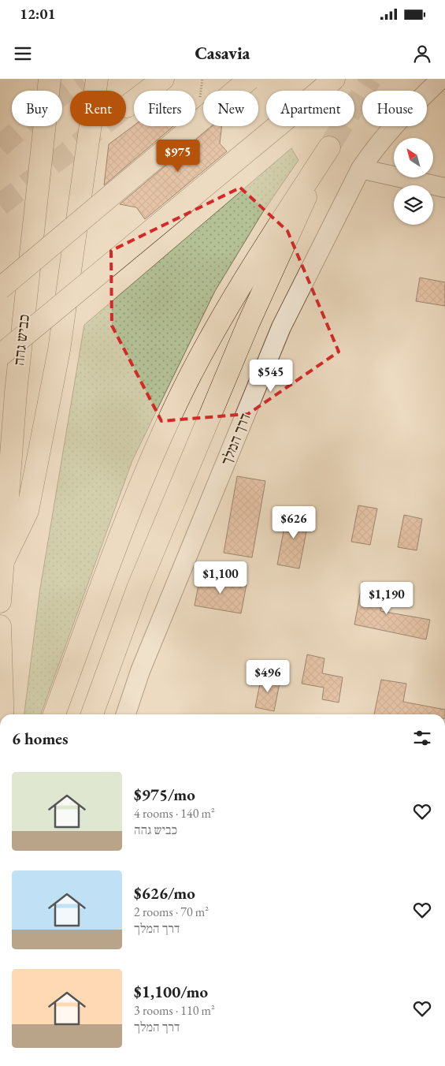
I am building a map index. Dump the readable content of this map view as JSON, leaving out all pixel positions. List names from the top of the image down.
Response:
{
  "streets": {
    "highway": ["כביש גהה"],
    "street": ["דרך המלך"]
  },
  "north": "top left",
  "page": {
    "status": "12:01",
    "header": "Casavia",
    "chip": [
      "Buy",
      "Rent",
      "Filters",
      "New",
      "Apartment",
      "House"
    ],
    "price": [
      "$975",
      "$545",
      "$626",
      "$1,100",
      "$1,190",
      "$496"
    ],
    "heading": "6 homes",
    "list": [
      {
        "name": "$975/mo",
        "note": "4 rooms · 140 m² · כביש גהה"
      },
      {
        "name": "$626/mo",
        "note": "2 rooms · 70 m² · דרך המלך"
      },
      {
        "name": "$1,100/mo",
        "note": "3 rooms · 110 m² · דרך המלך"
      }
    ]
  }
}
